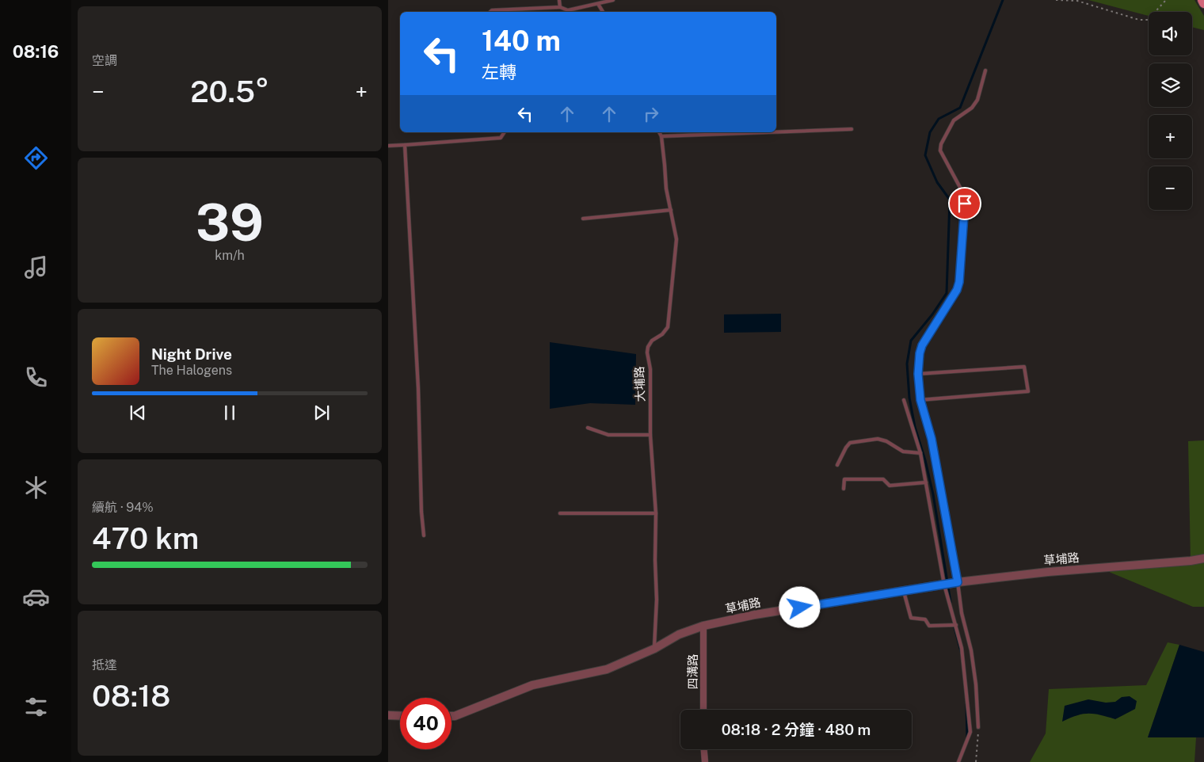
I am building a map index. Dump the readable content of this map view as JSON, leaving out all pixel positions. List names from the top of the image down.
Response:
{
  "streets": {
    "street": ["草埔路", "四溝路"],
    "lane": ["大埔路"]
  },
  "crossings": [
    ["大埔路", "草埔路"],
    ["草埔路", "四溝路"]
  ],
  "page": {
    "tabs": "08:16",
    "tile": [
      "空調",
      ["39", "km/h"],
      ["續航 · 94%", "470 km"],
      ["抵達", "08:18"]
    ],
    "map_buttons": ["+", "−"],
    "turn": ["140 m", "左轉"],
    "heat": ["−", "20.5°", "+"],
    "song": ["Night Drive", "The Halogens"],
    "limit": "40",
    "trip": "08:18 · 2 分鐘 · 480 m"
  }
}
